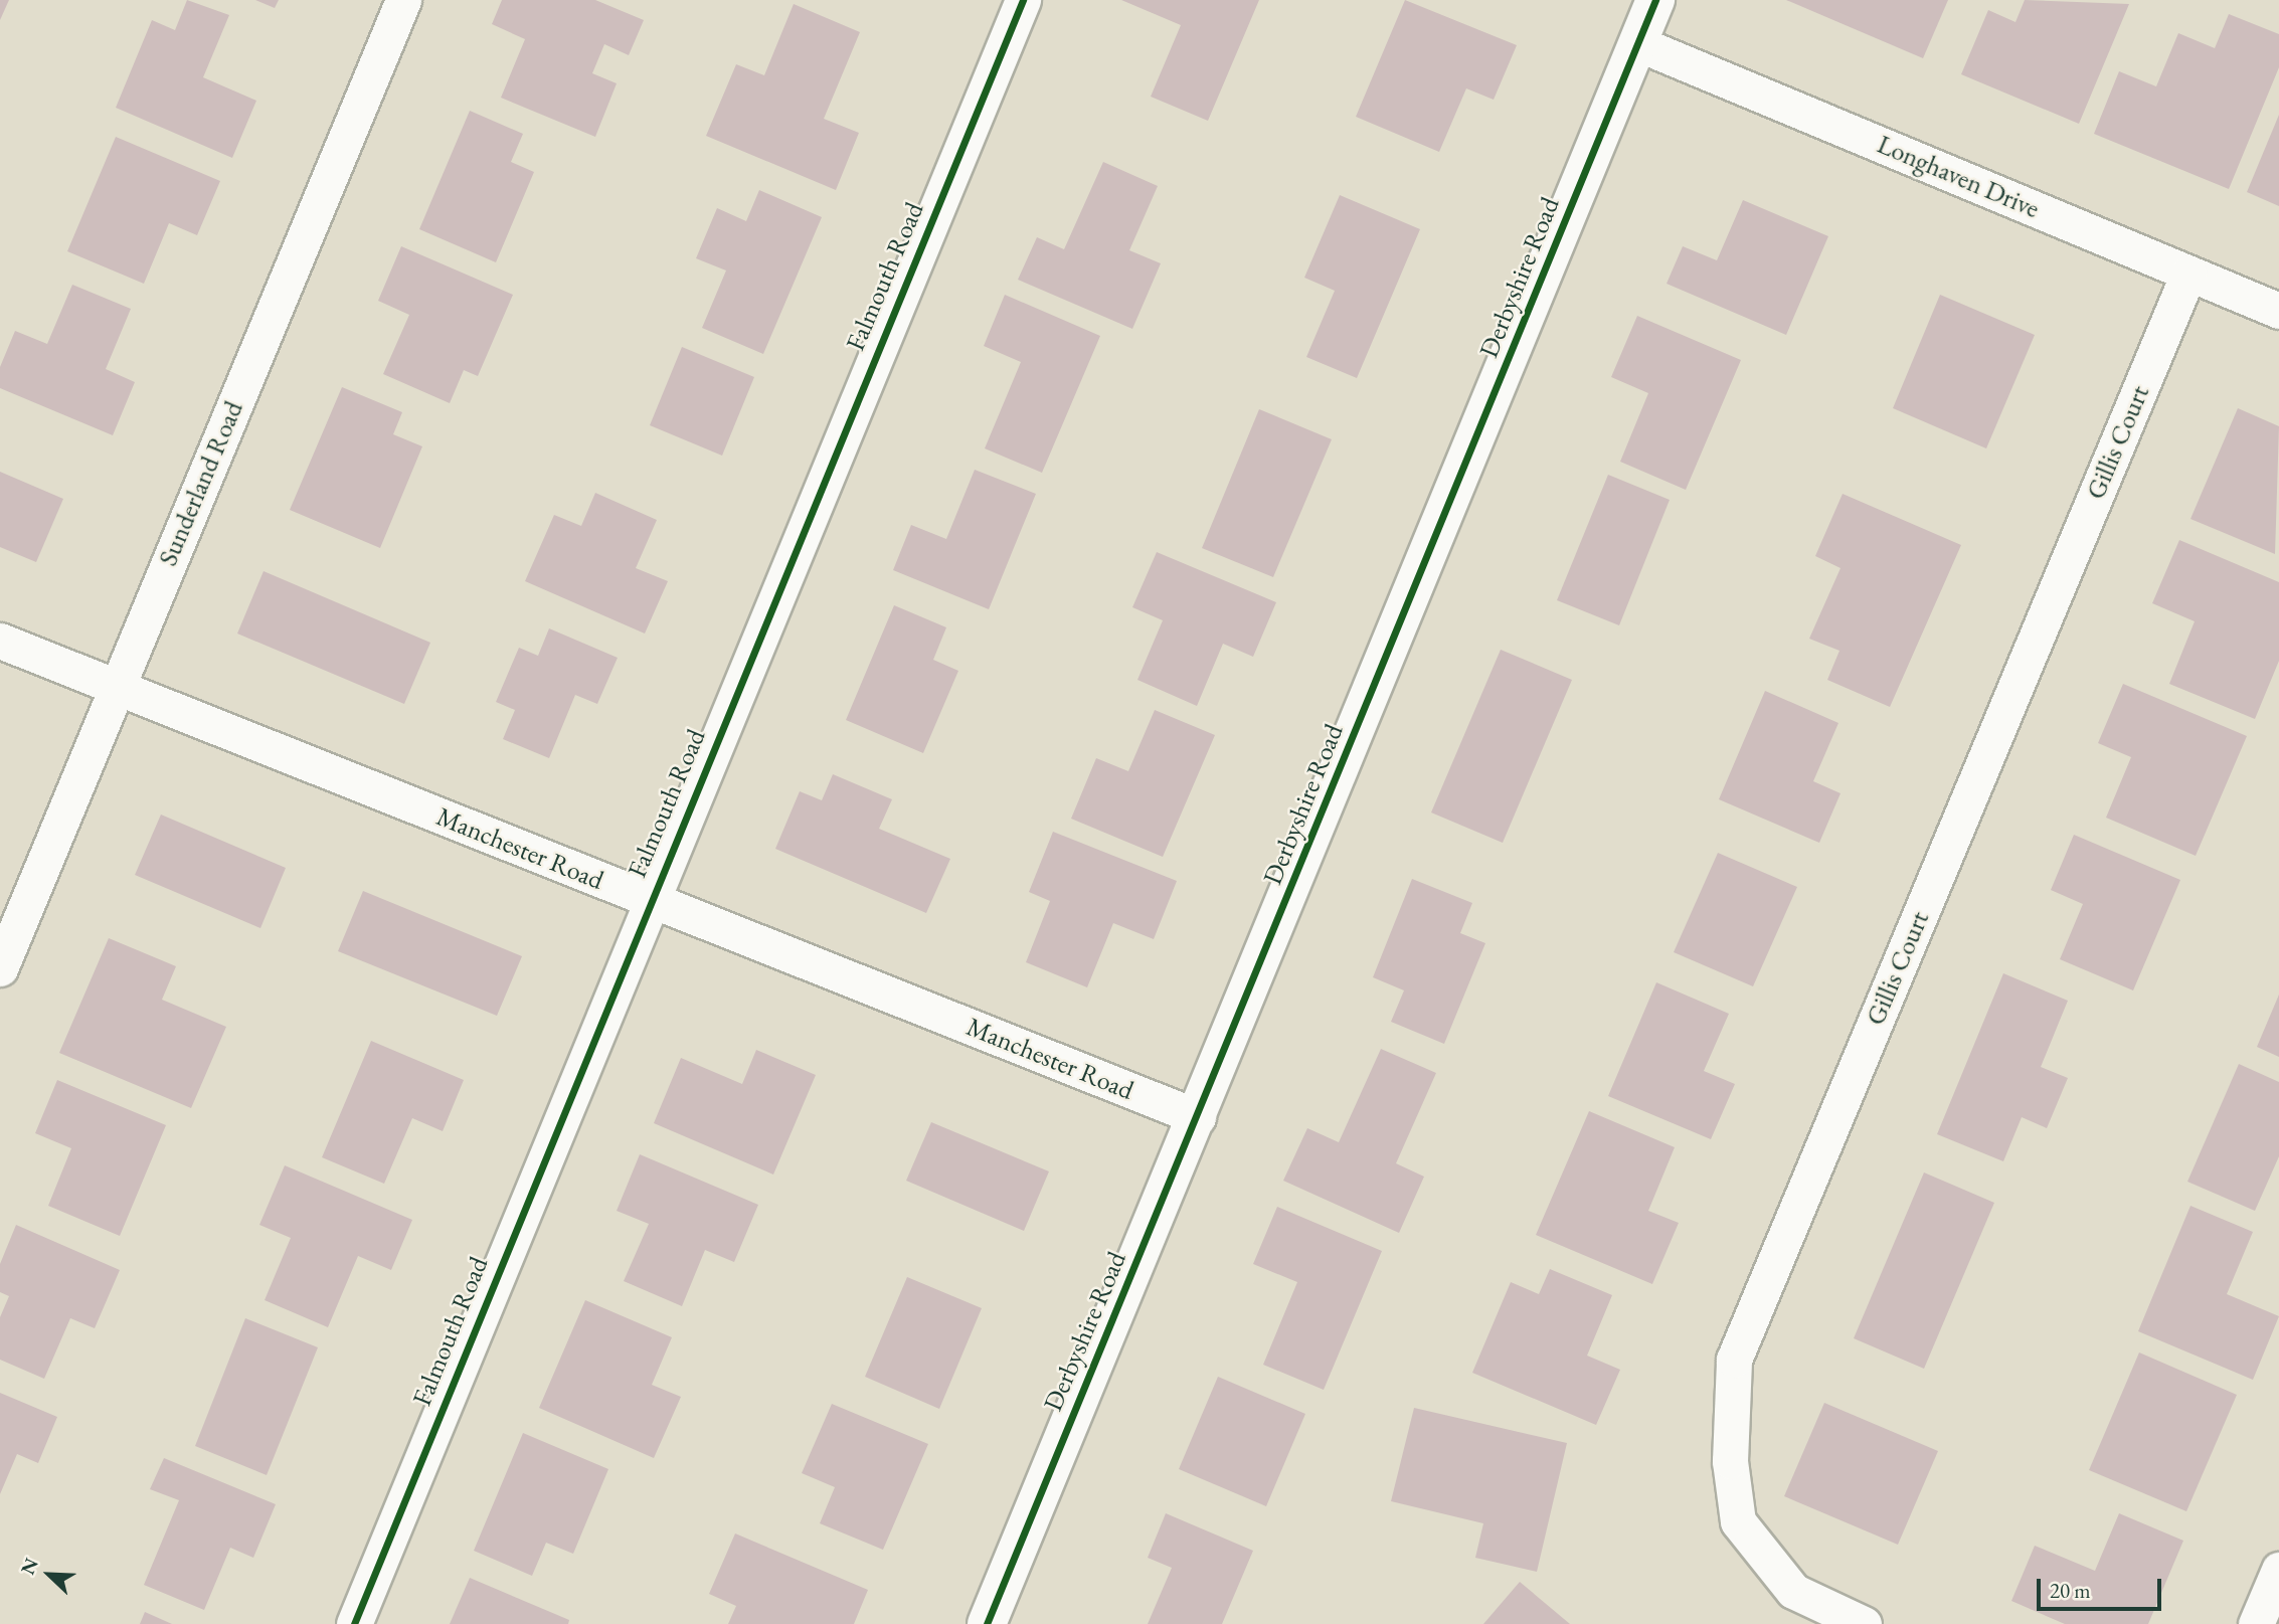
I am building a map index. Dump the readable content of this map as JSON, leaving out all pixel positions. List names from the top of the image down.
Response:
{
  "streets": {
    "street": [
      "Longhaven Drive",
      "Falmouth Road",
      "Derbyshire Road",
      "Gillis Court",
      "Sunderland Road",
      "Manchester Road"
    ]
  },
  "crossings": [
    ["Longhaven Drive", "Derbyshire Road"],
    ["Longhaven Drive", "Gillis Court"],
    ["Falmouth Road", "Manchester Road"],
    ["Derbyshire Road", "Manchester Road"],
    ["Sunderland Road", "Manchester Road"]
  ],
  "scale_bar": "20 m",
  "north": "top left"
}
